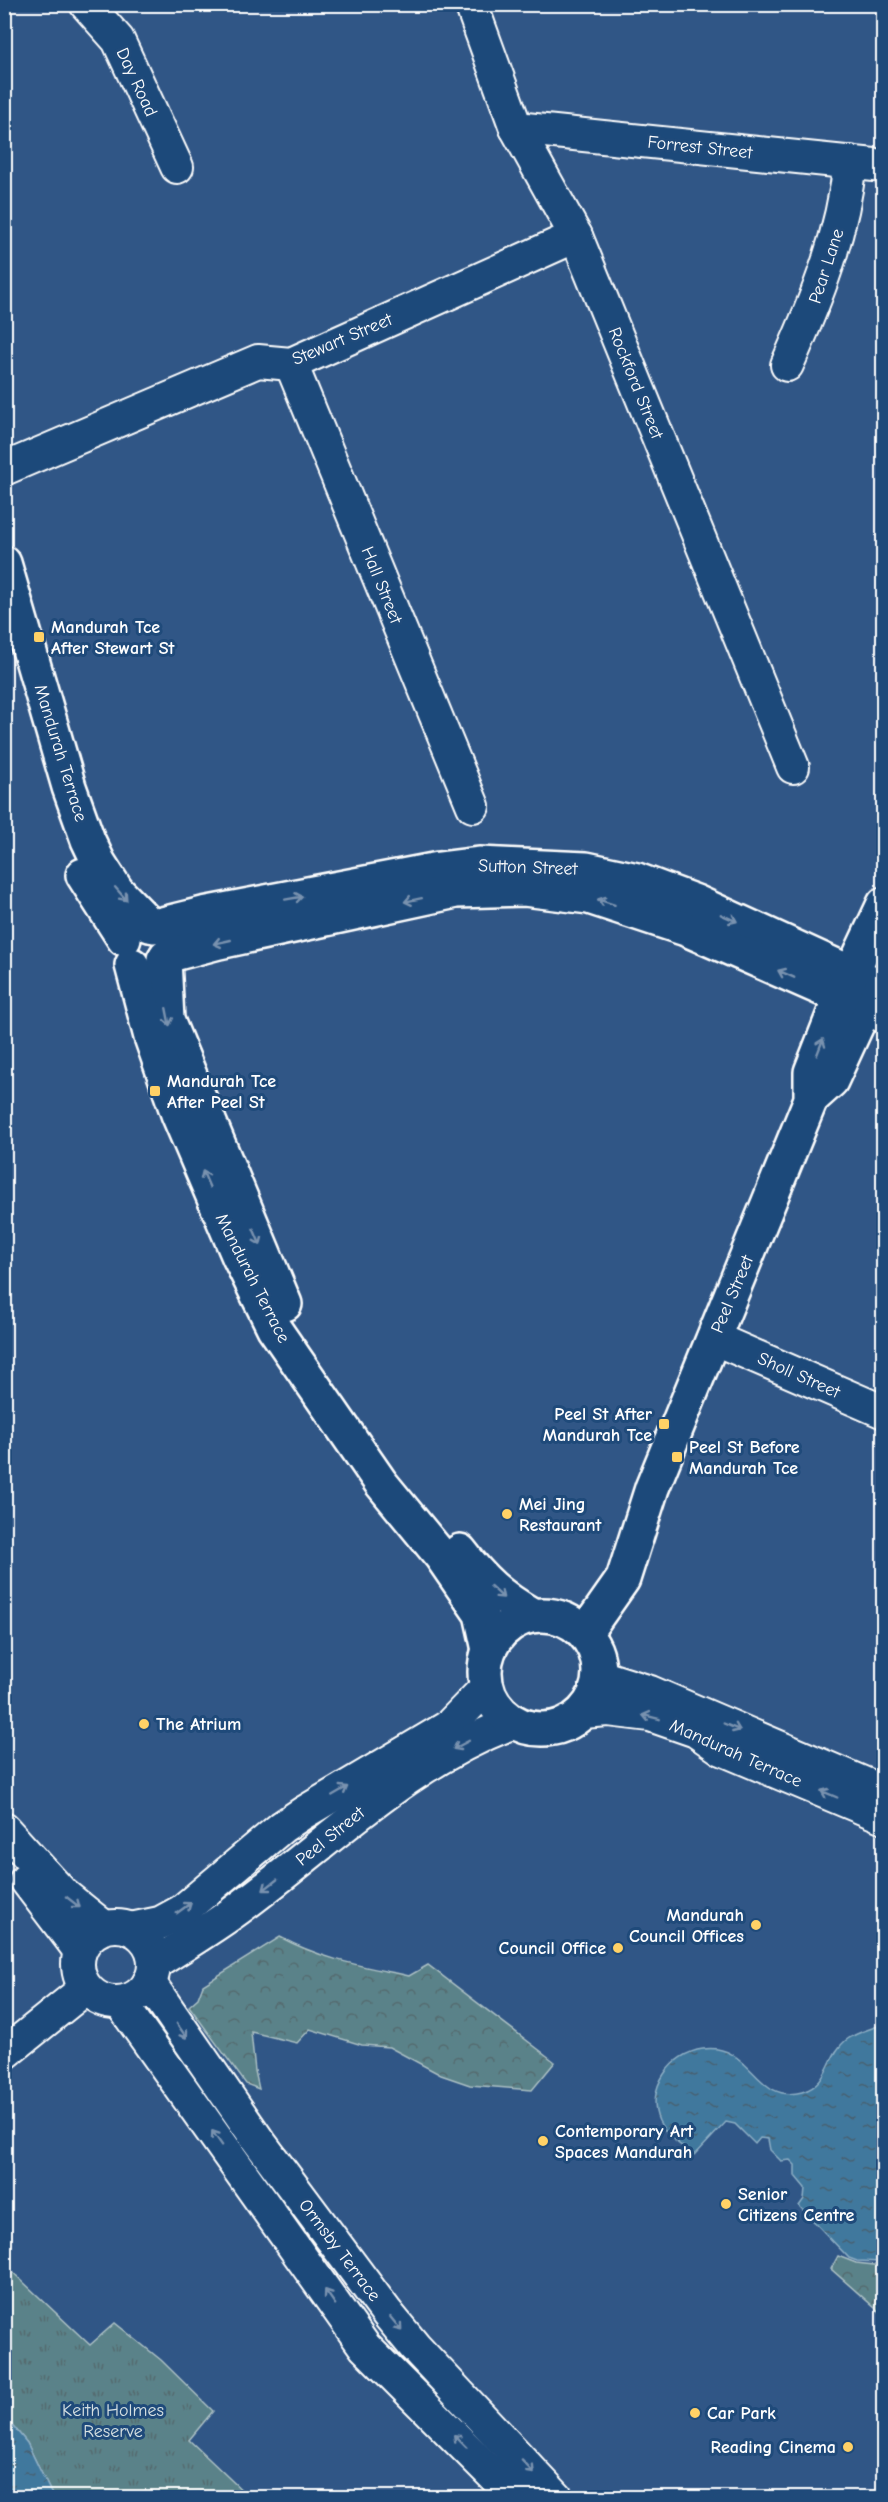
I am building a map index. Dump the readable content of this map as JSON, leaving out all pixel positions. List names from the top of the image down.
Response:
{
  "streets": {
    "main road": ["Mandurah Terrace", "Sutton Street", "Peel Street"],
    "street": [
      "Day Road",
      "Forrest Street",
      "Pear Lane",
      "Stewart Street",
      "Rockford Street",
      "Hall Street",
      "Sholl Street",
      "Ormsby Terrace"
    ]
  },
  "crossings": [
    ["Forrest Street", "Pear Lane"],
    ["Forrest Street", "Rockford Street"],
    ["Stewart Street", "Rockford Street"],
    ["Stewart Street", "Hall Street"],
    ["Mandurah Terrace", "Sutton Street"],
    ["Mandurah Terrace", "Peel Street"],
    ["Sutton Street", "Peel Street"],
    ["Peel Street", "Sholl Street"],
    ["Peel Street", "Ormsby Terrace"]
  ],
  "parks": ["Keith Holmes Reserve"],
  "places": {
    "transit": [
      "Mandurah Tce After Stewart St",
      "Mandurah Tce After Peel St",
      "Peel St After Mandurah Tce",
      "Peel St Before Mandurah Tce"
    ],
    "other": [
      "Mei Jing Restaurant",
      "The Atrium",
      "Mandurah Council Offices",
      "Council Office",
      "Contemporary Art Spaces Mandurah",
      "Senior Citizens Centre",
      "Car Park",
      "Reading Cinema"
    ]
  }
}
